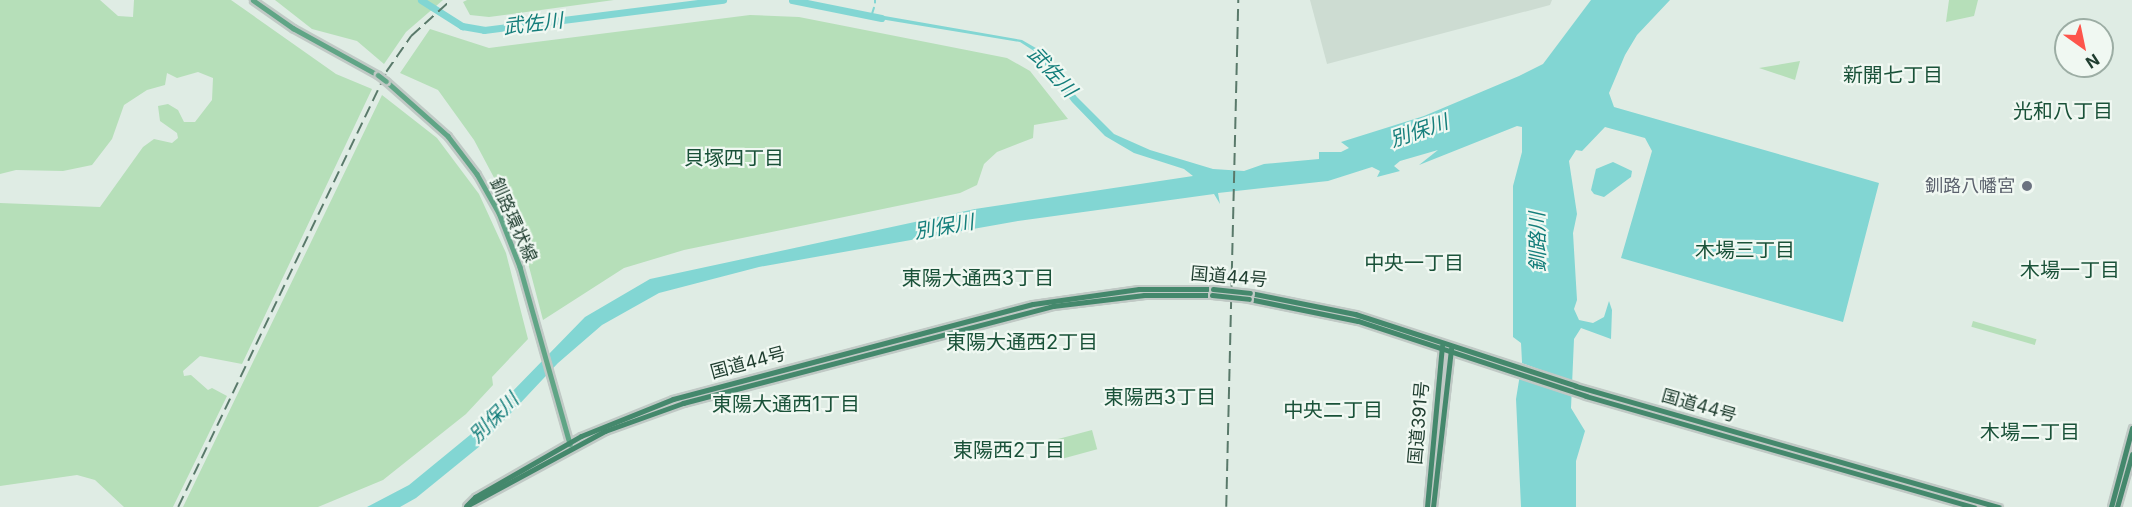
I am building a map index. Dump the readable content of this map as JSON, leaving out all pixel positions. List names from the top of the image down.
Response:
{
  "streets": {
    "highway": ["国道44号", "国道391号"],
    "main road": ["釧路環状線"]
  },
  "crossings": [
    ["釧路環状線", "国道44号"],
    ["国道44号", "国道391号"]
  ],
  "districts": [
    "新開七丁目",
    "光和八丁目",
    "貝塚四丁目",
    "木場三丁目",
    "中央一丁目",
    "木場一丁目",
    "東陽大通西3丁目",
    "東陽大通西2丁目",
    "東陽西3丁目",
    "東陽大通西1丁目",
    "中央二丁目",
    "木場二丁目",
    "東陽西2丁目"
  ],
  "water": ["武佐川", "別保川", "釧路川"],
  "places": ["釧路八幡宮"],
  "north": "bottom right"
}
